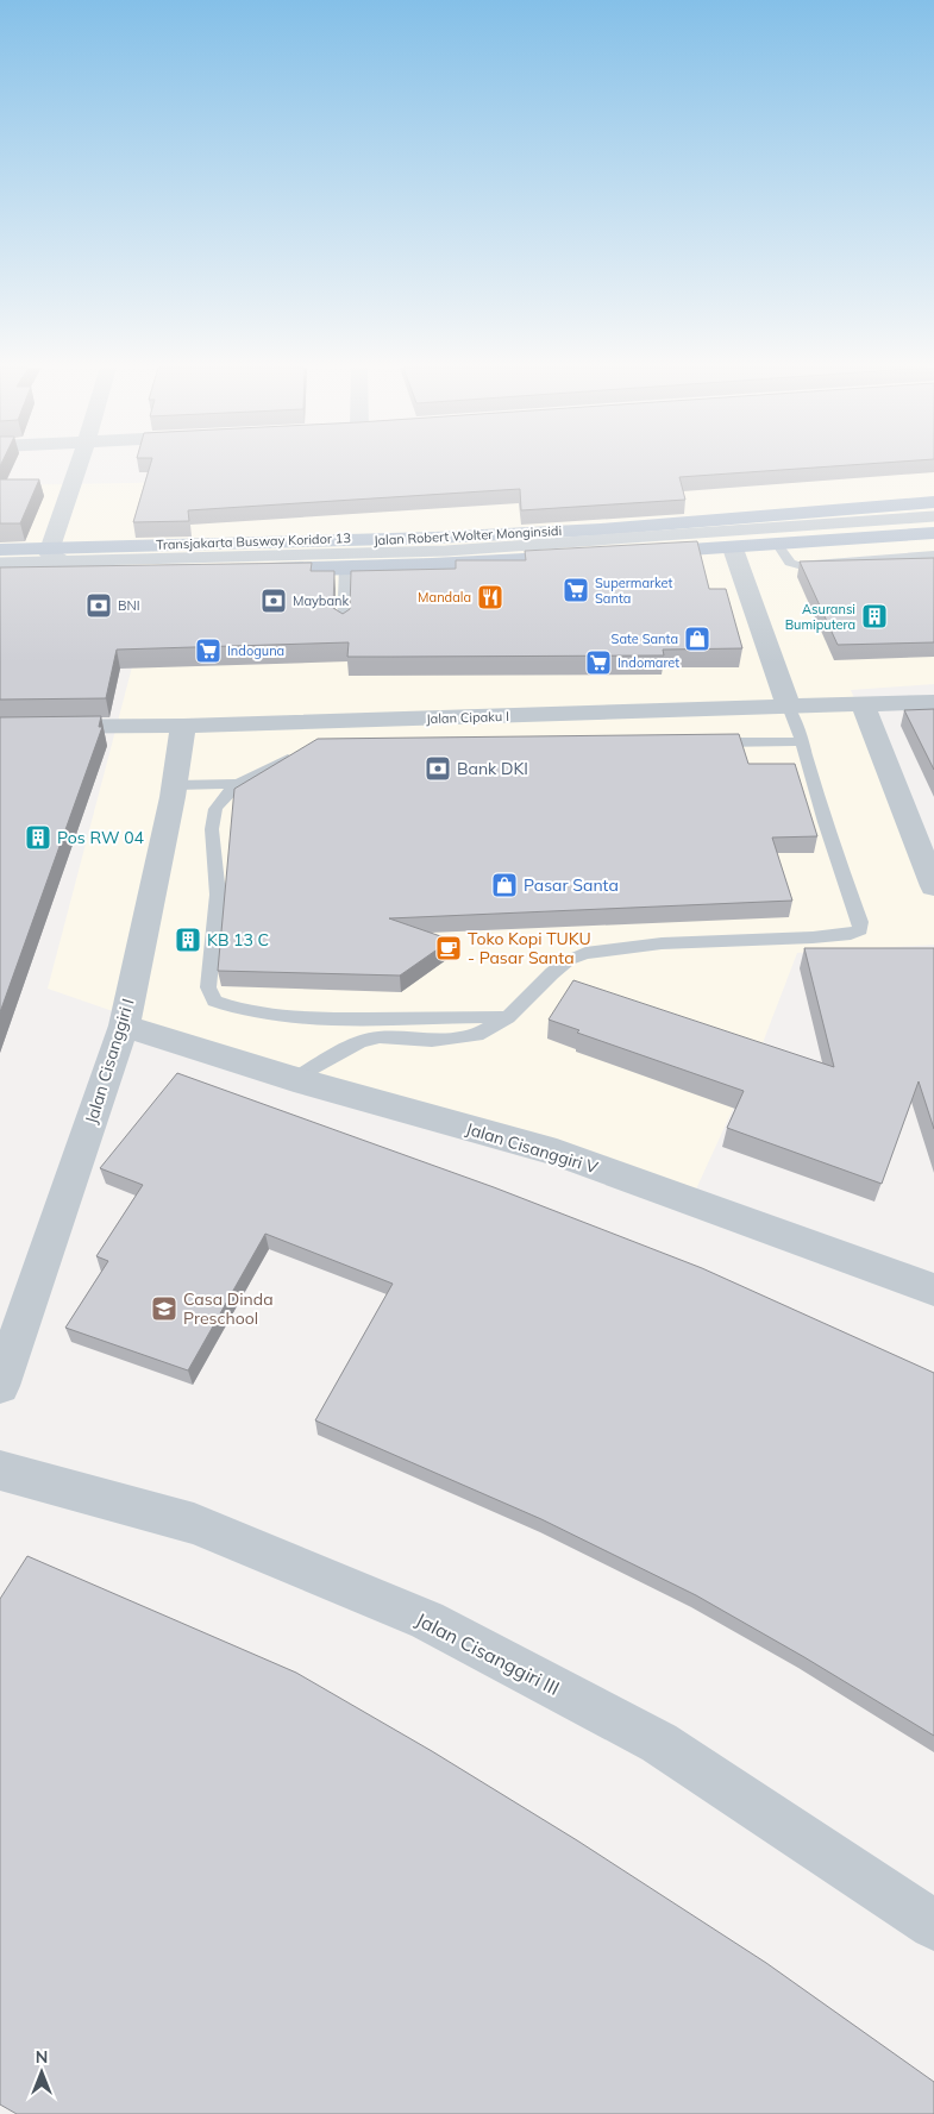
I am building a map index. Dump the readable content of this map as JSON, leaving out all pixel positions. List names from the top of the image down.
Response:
{
  "streets": {
    "main road": ["Jalan Robert Wolter Monginsidi"],
    "street": [
      "Jalan Cipaku I",
      "Jalan Cisanggiri I",
      "Jalan Cisanggiri V",
      "Jalan Cisanggiri III"
    ],
    "lane": ["Transjakarta Busway Koridor 13"]
  },
  "crossings": [
    ["Jalan Cipaku I", "Jalan Cisanggiri I"],
    ["Jalan Cisanggiri I", "Jalan Cisanggiri V"]
  ],
  "places": {
    "supermarket": ["Supermarket Santa", "Indoguna", "Indomaret"],
    "restaurant": ["Mandala"],
    "bank": ["Maybank", "BNI", "Bank DKI"],
    "building": ["Asuransi Bumiputera", "Pos RW 04", "KB 13 C"],
    "shop": ["Sate Santa", "Pasar Santa"],
    "cafe": ["Toko Kopi TUKU - Pasar Santa"],
    "school or university": ["Casa Dinda Preschool"]
  },
  "north": "top"
}
